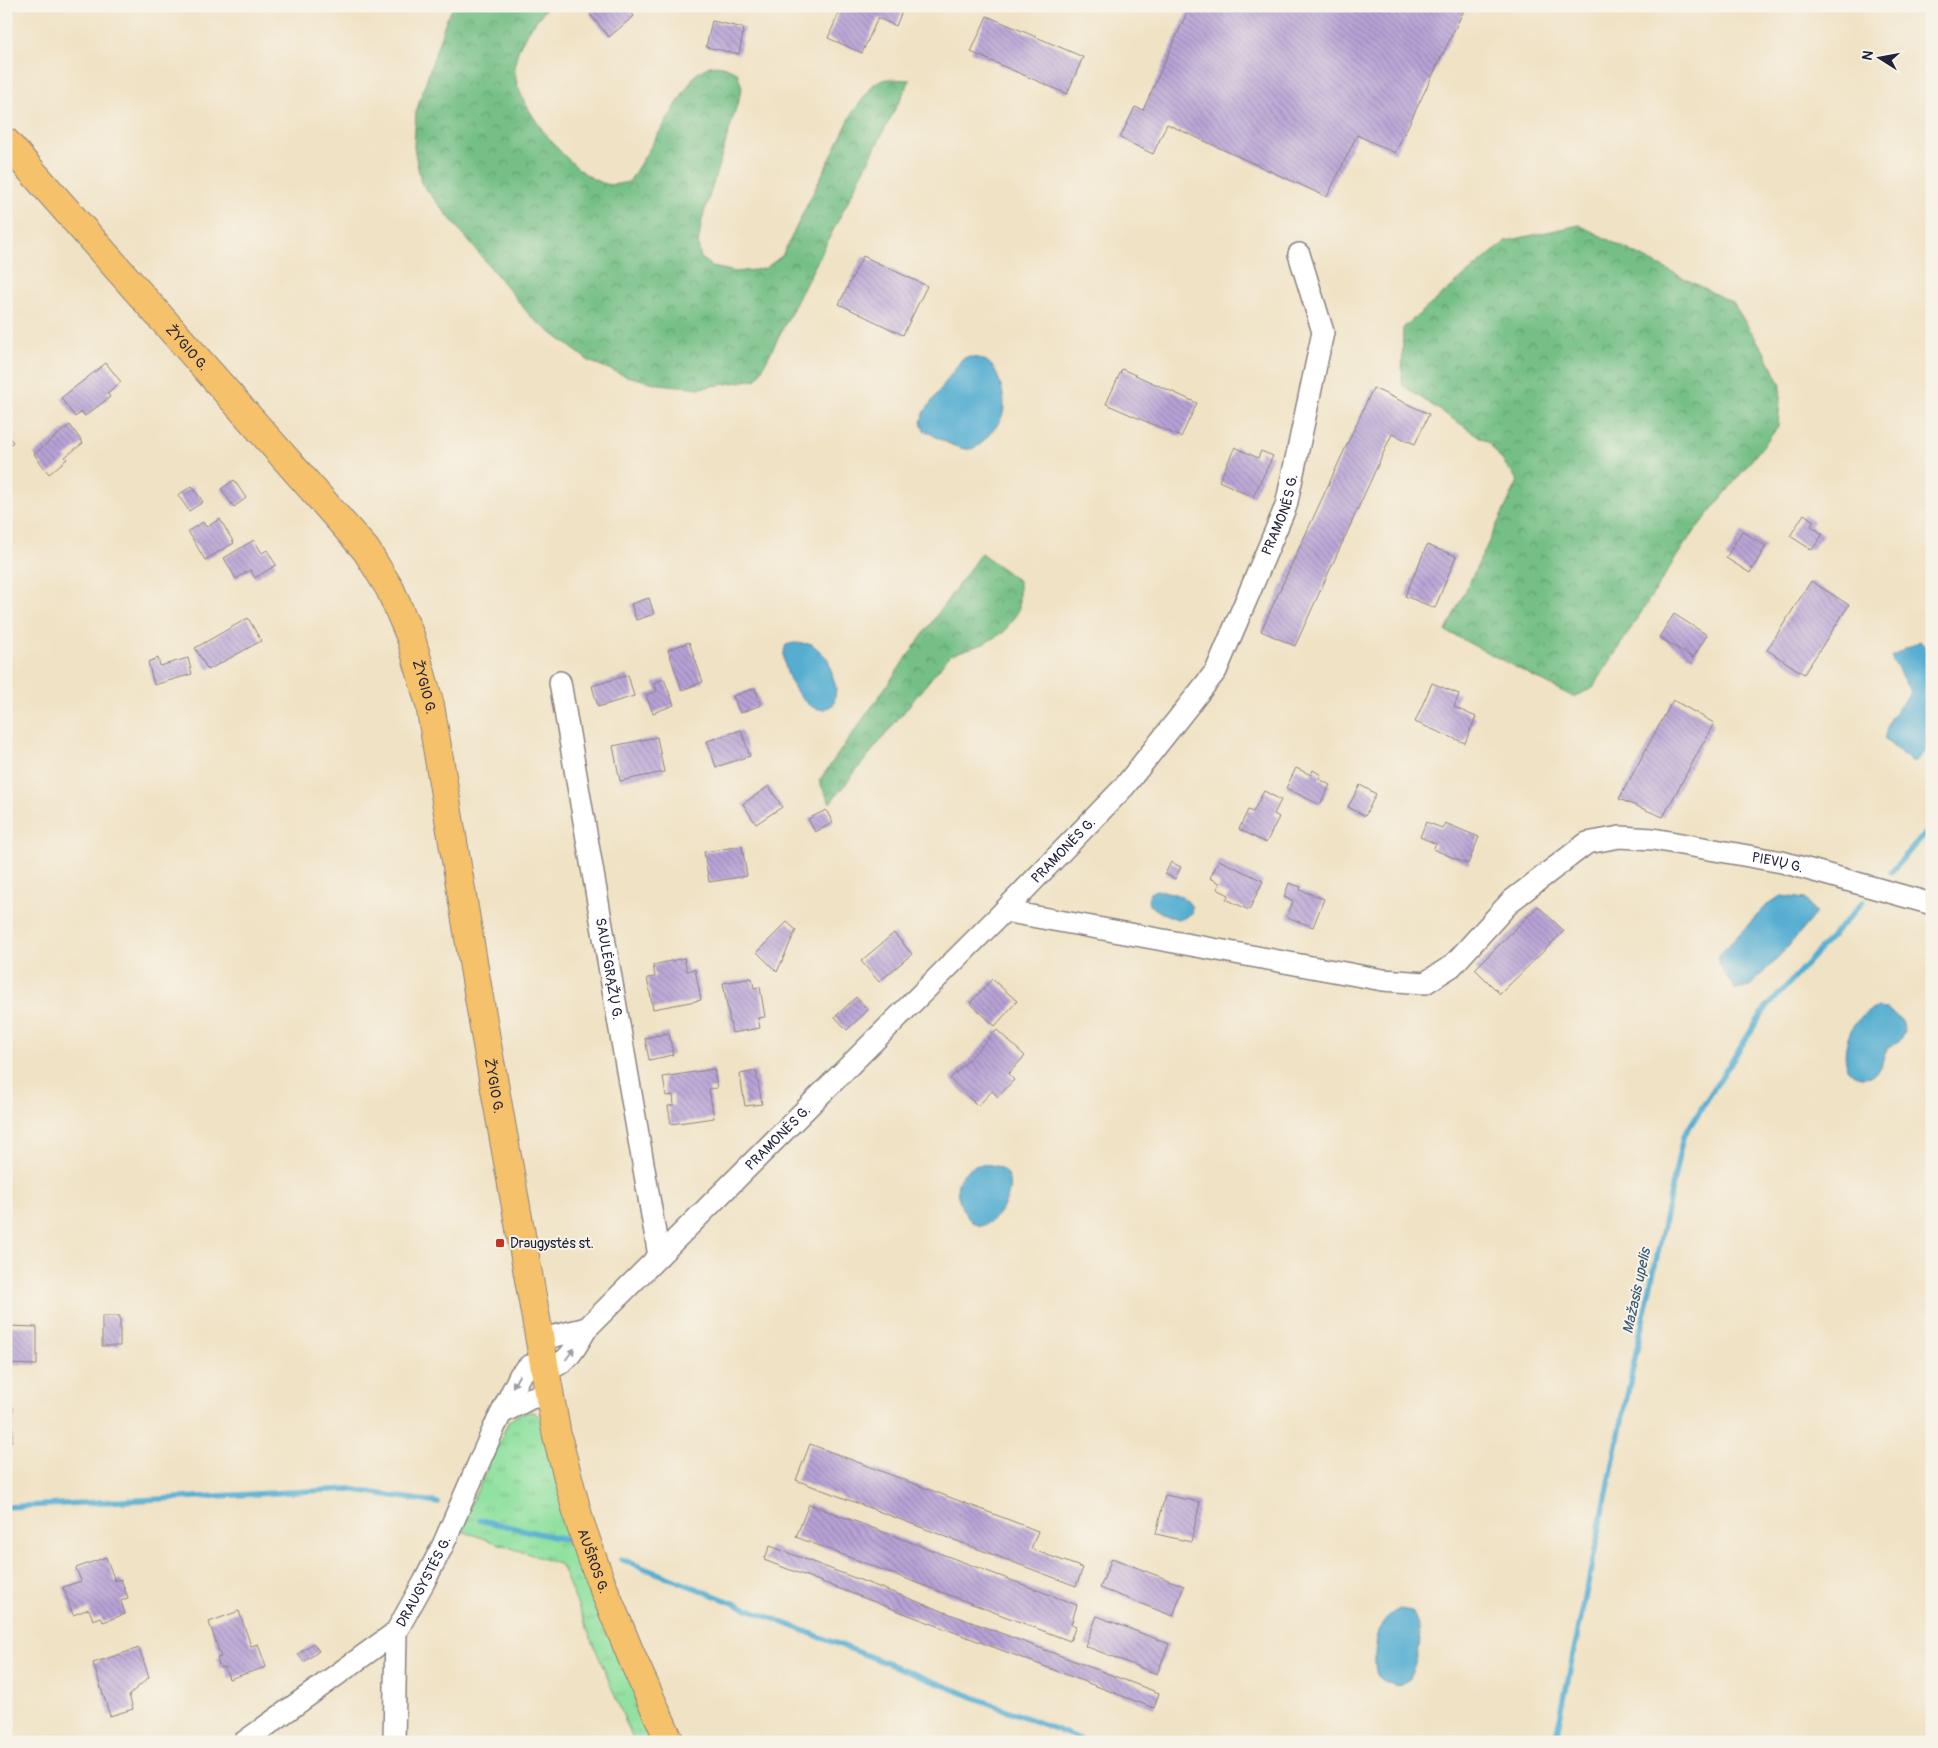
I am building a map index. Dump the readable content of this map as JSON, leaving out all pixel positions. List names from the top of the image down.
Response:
{
  "streets": {
    "main road": ["ŽYGIO G.", "AUŠROS G."],
    "street": [
      "PRAMONĖS G.",
      "PIEVŲ G.",
      "SAULĖGRĄŽŲ G.",
      "DRAUGYSTĖS G."
    ]
  },
  "crossings": [
    ["ŽYGIO G.", "PRAMONĖS G."],
    ["ŽYGIO G.", "AUŠROS G."],
    ["ŽYGIO G.", "DRAUGYSTĖS G."],
    ["PRAMONĖS G.", "PIEVŲ G."],
    ["PRAMONĖS G.", "SAULĖGRĄŽŲ G."],
    ["PRAMONĖS G.", "AUŠROS G."],
    ["PRAMONĖS G.", "DRAUGYSTĖS G."],
    ["AUŠROS G.", "DRAUGYSTĖS G."]
  ],
  "water": ["Mažasis upelis"],
  "places": {
    "transit": ["Draugystės st."]
  },
  "north": "left"
}
